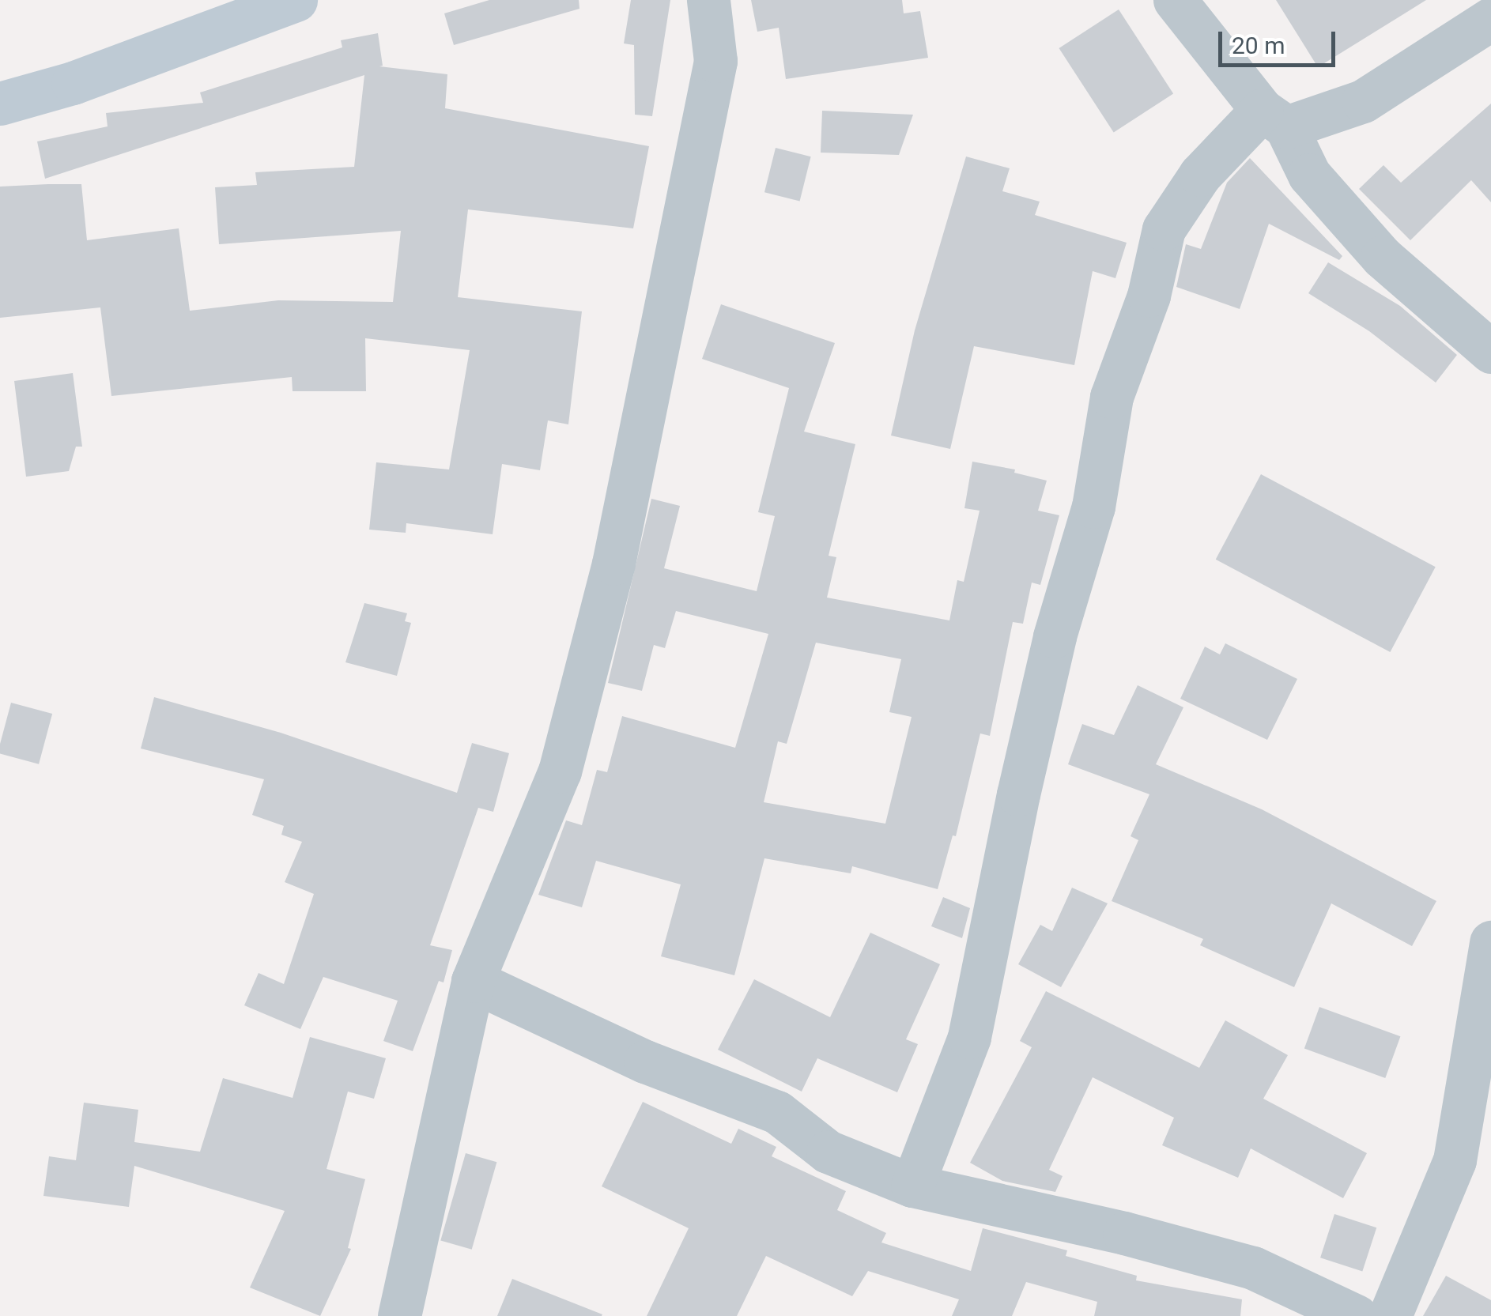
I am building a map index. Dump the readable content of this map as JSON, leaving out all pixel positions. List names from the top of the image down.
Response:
{
  "scale_bar": "20 m"
}
